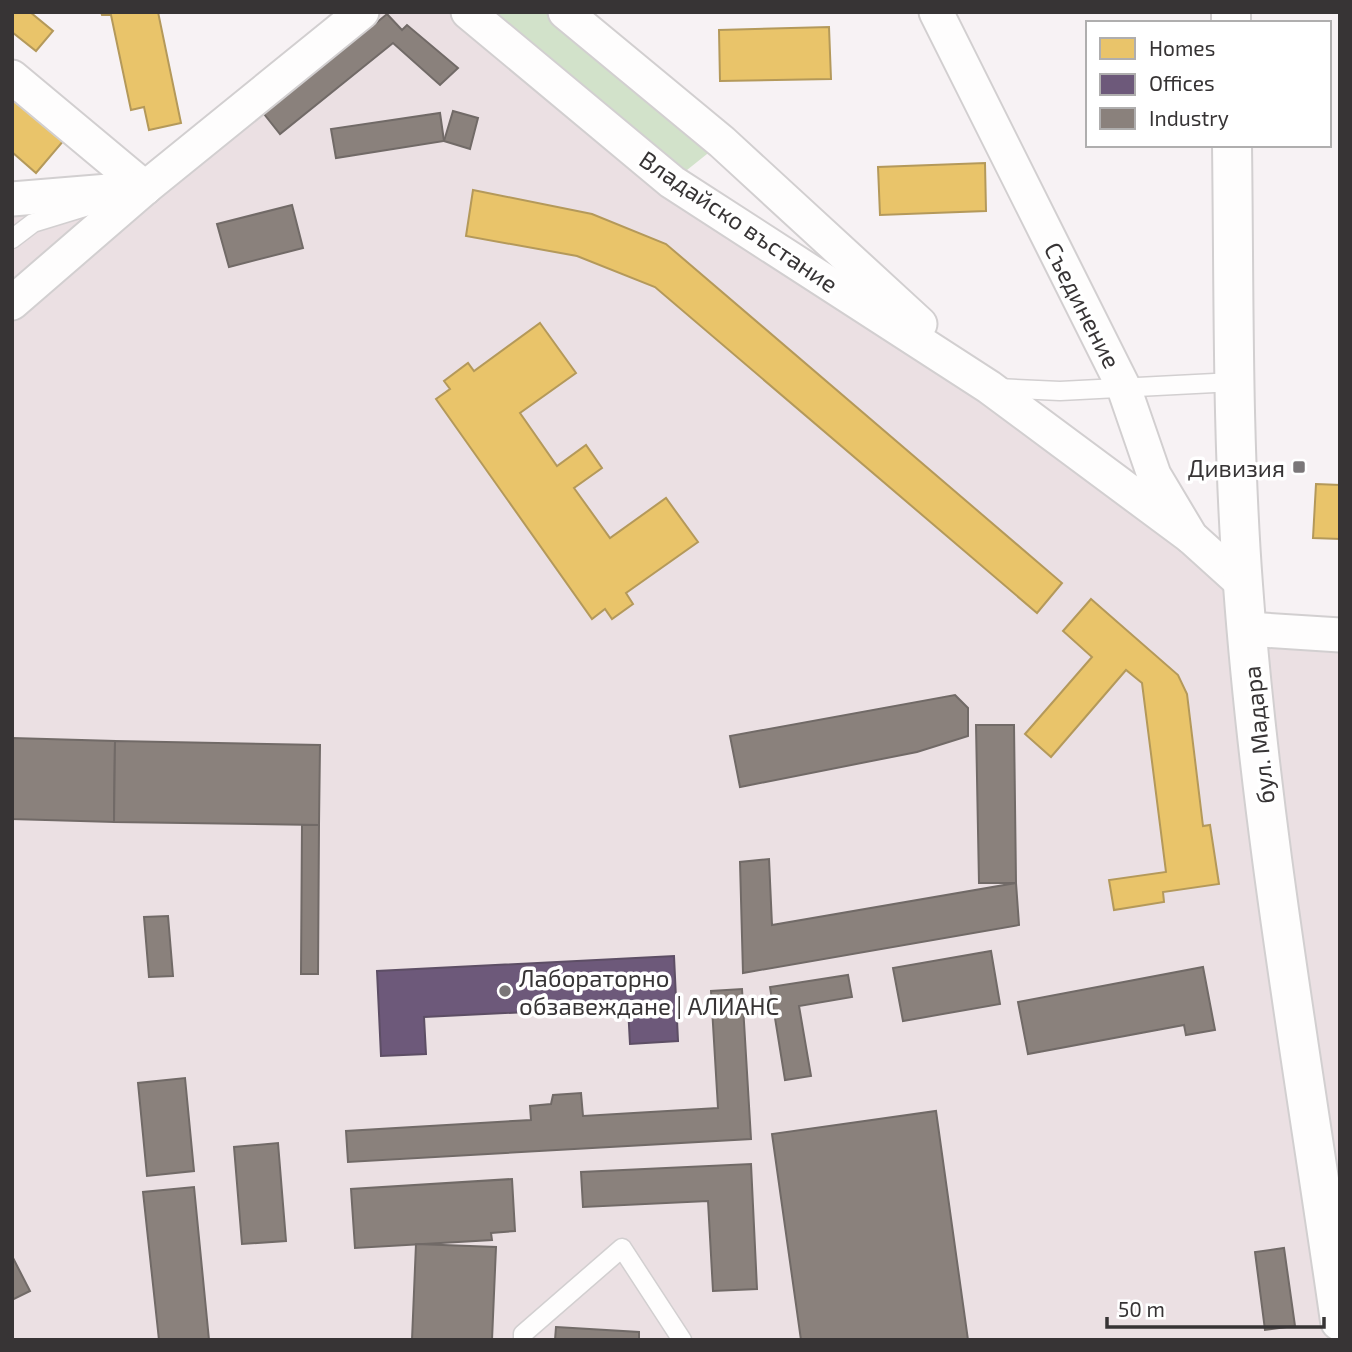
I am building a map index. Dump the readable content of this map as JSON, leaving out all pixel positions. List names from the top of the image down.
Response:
{
  "streets": {
    "main road": ["бул. Мадара"],
    "street": ["Владайско въстание", "Съединение"]
  },
  "crossings": [
    ["Владайско въстание", "Съединение"],
    ["Съединение", "бул. Мадара"]
  ],
  "places": {
    "transit": ["Дивизия"],
    "other": ["Лабораторно обзавеждане | АЛИАНС"]
  },
  "legend": ["Homes", "Offices", "Industry"],
  "scale_bar": "50 m"
}
